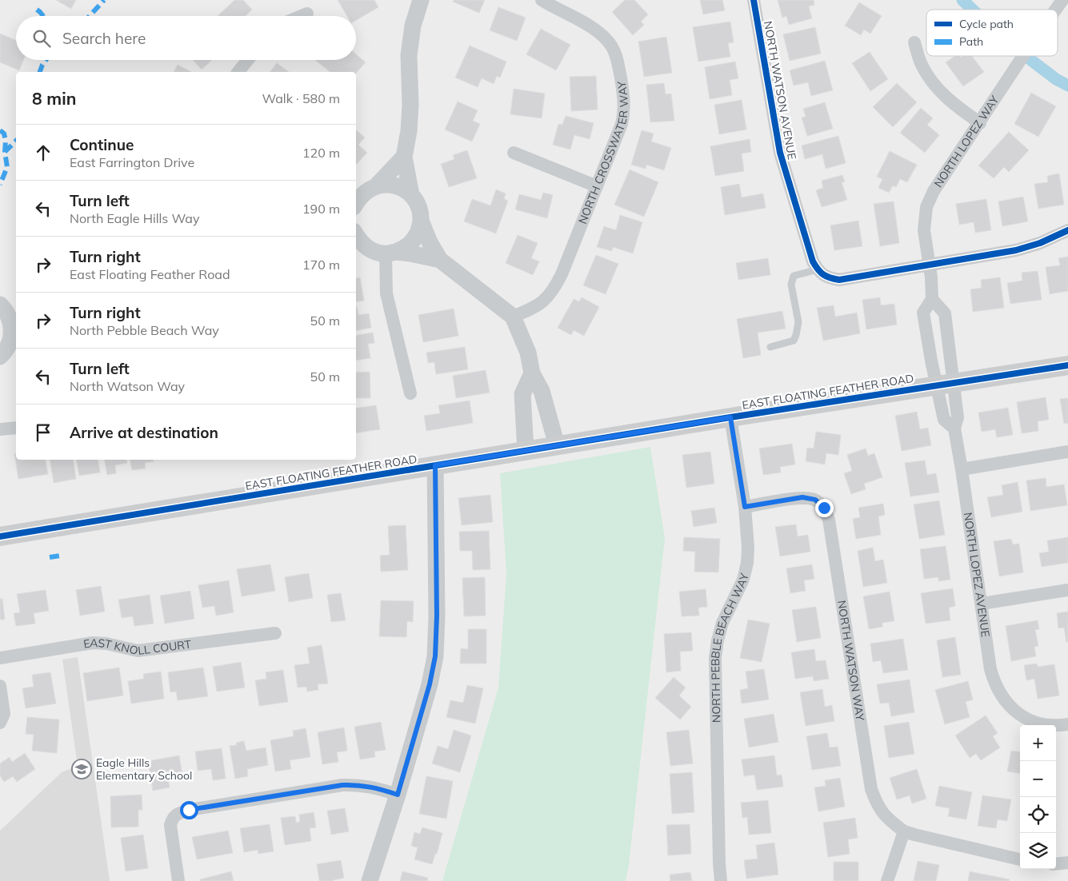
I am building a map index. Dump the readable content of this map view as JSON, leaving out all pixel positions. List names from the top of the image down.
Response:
{
  "streets": {
    "main road": ["EAST FLOATING FEATHER ROAD"],
    "street": [
      "NORTH WATSON AVENUE",
      "NORTH LOPEZ WAY",
      "NORTH CROSSWATER WAY",
      "NORTH LOPEZ AVENUE",
      "EAST KNOLL COURT",
      "NORTH PEBBLE BEACH WAY",
      "NORTH WATSON WAY"
    ]
  },
  "crossings": [
    ["NORTH LOPEZ WAY", "EAST FLOATING FEATHER ROAD"],
    ["NORTH LOPEZ WAY", "NORTH LOPEZ AVENUE"],
    ["EAST FLOATING FEATHER ROAD", "NORTH LOPEZ AVENUE"],
    ["EAST FLOATING FEATHER ROAD", "NORTH PEBBLE BEACH WAY"],
    ["NORTH PEBBLE BEACH WAY", "NORTH WATSON WAY"]
  ],
  "places": {
    "school or university": ["Eagle Hills Elementary School"]
  },
  "legend": ["Cycle path", "Path"],
  "page": {
    "search": "Search here",
    "heading": ["8 min", "Walk · 580 m"],
    "list": [
      ["Continue", "East Farrington Drive", "120 m"],
      ["Turn left", "North Eagle Hills Way", "190 m"],
      ["Turn right", "East Floating Feather Road", "170 m"],
      ["Turn right", "North Pebble Beach Way", "50 m"],
      ["Turn left", "North Watson Way", "50 m"],
      "Arrive at destination"
    ],
    "map_buttons": ["+", "−"]
  }
}
